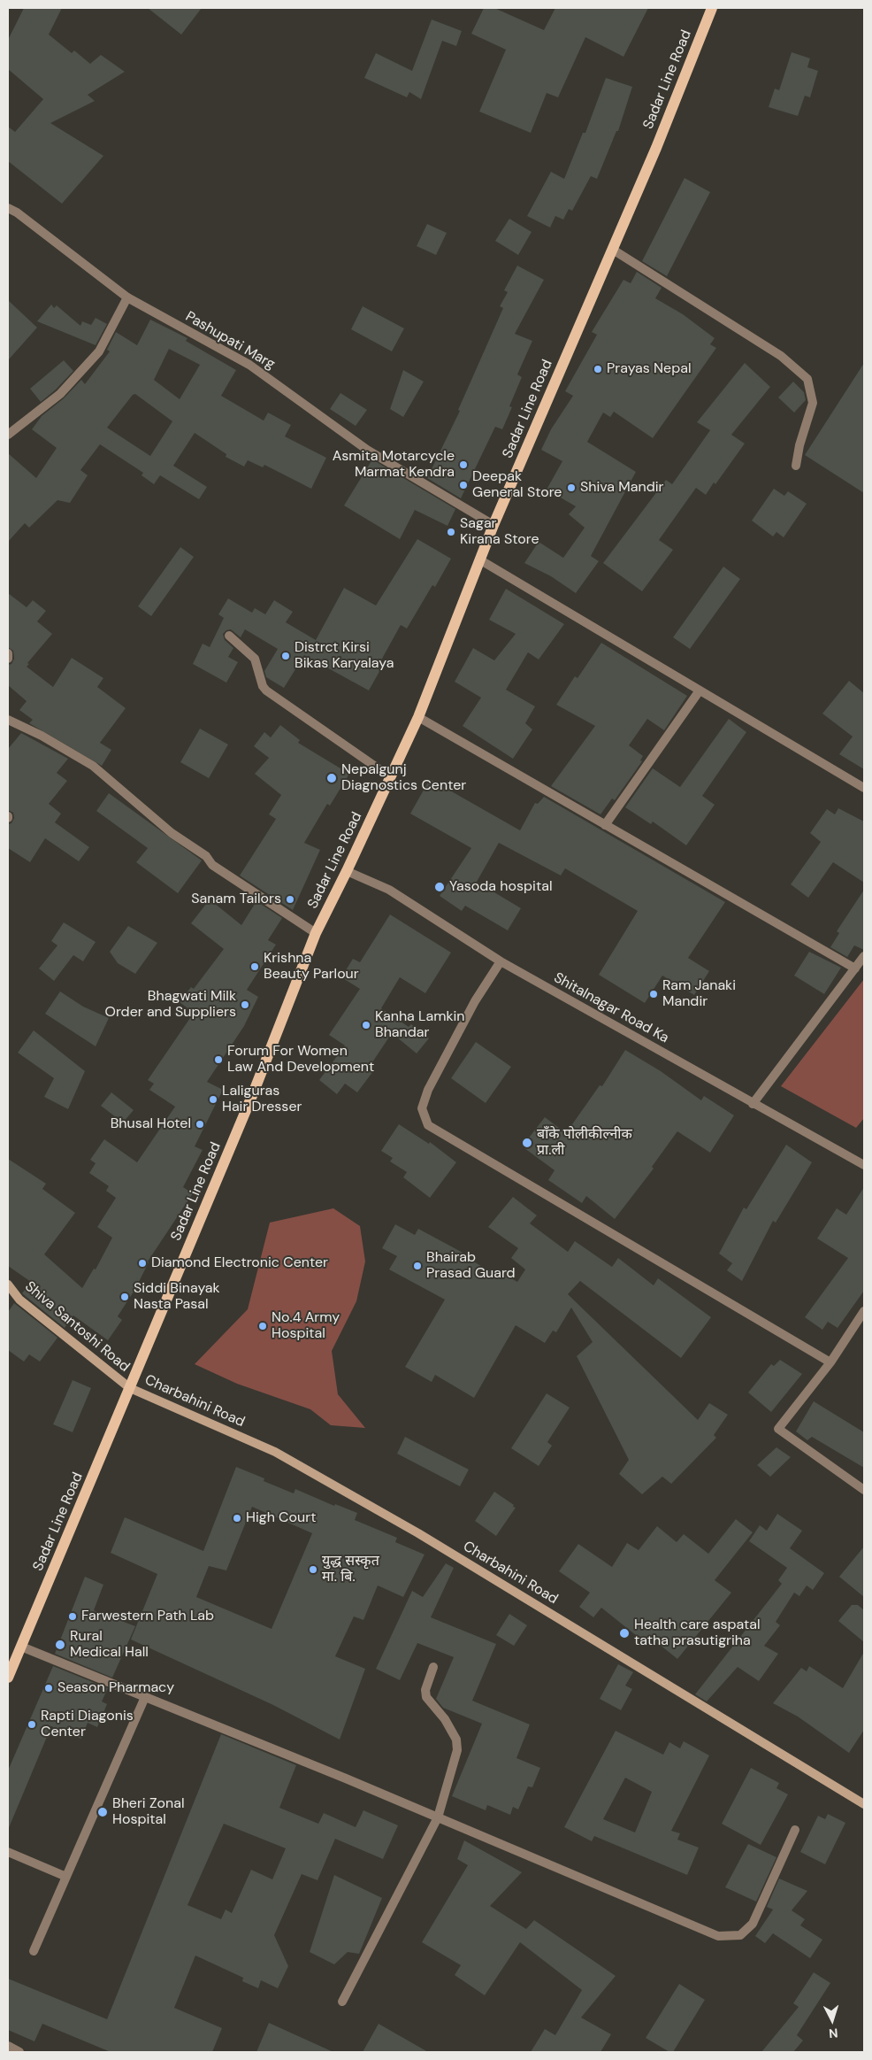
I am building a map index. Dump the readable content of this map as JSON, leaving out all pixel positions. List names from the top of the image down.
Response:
{
  "streets": {
    "main road": ["Sadar Line Road", "Shiva Santoshi Road", "Charbahini Road"],
    "street": ["Pashupati Marg", "Shitalnagar Road Ka"]
  },
  "crossings": [
    ["Sadar Line Road", "Pashupati Marg"],
    ["Sadar Line Road", "Shitalnagar Road Ka"],
    ["Sadar Line Road", "Shiva Santoshi Road"],
    ["Sadar Line Road", "Charbahini Road"],
    ["Shiva Santoshi Road", "Charbahini Road"]
  ],
  "places": [
    "Prayas Nepal",
    "Asmita Motarcycle Marmat Kendra",
    "Deepak General Store",
    "Shiva Mandir",
    "Sagar Kirana Store",
    "Distrct Kirsi Bikas Karyalaya",
    "Nepalgunj Diagnostics Center",
    "Yasoda hospital",
    "Sanam Tailors",
    "Krishna Beauty Parlour",
    "Ram Janaki Mandir",
    "Bhagwati Milk Order and Suppliers",
    "Kanha Lamkin Bhandar",
    "Forum For Women Law And Development",
    "Laliguras Hair Dresser",
    "Bhusal Hotel",
    "बाँके पोलीकील्नीक प्रा.ली",
    "Diamond Electronic Center",
    "Bhairab Prasad Guard",
    "Siddi Binayak Nasta Pasal",
    "No.4 Army Hospital",
    "High Court",
    "युद्ध सस्कृत मा. बि.",
    "Farwestern Path Lab",
    "Health care aspatal tatha prasutigriha",
    "Rural Medical Hall",
    "Season Pharmacy",
    "Rapti Diagonis Center",
    "Bheri Zonal Hospital"
  ],
  "north": "bottom"
}
